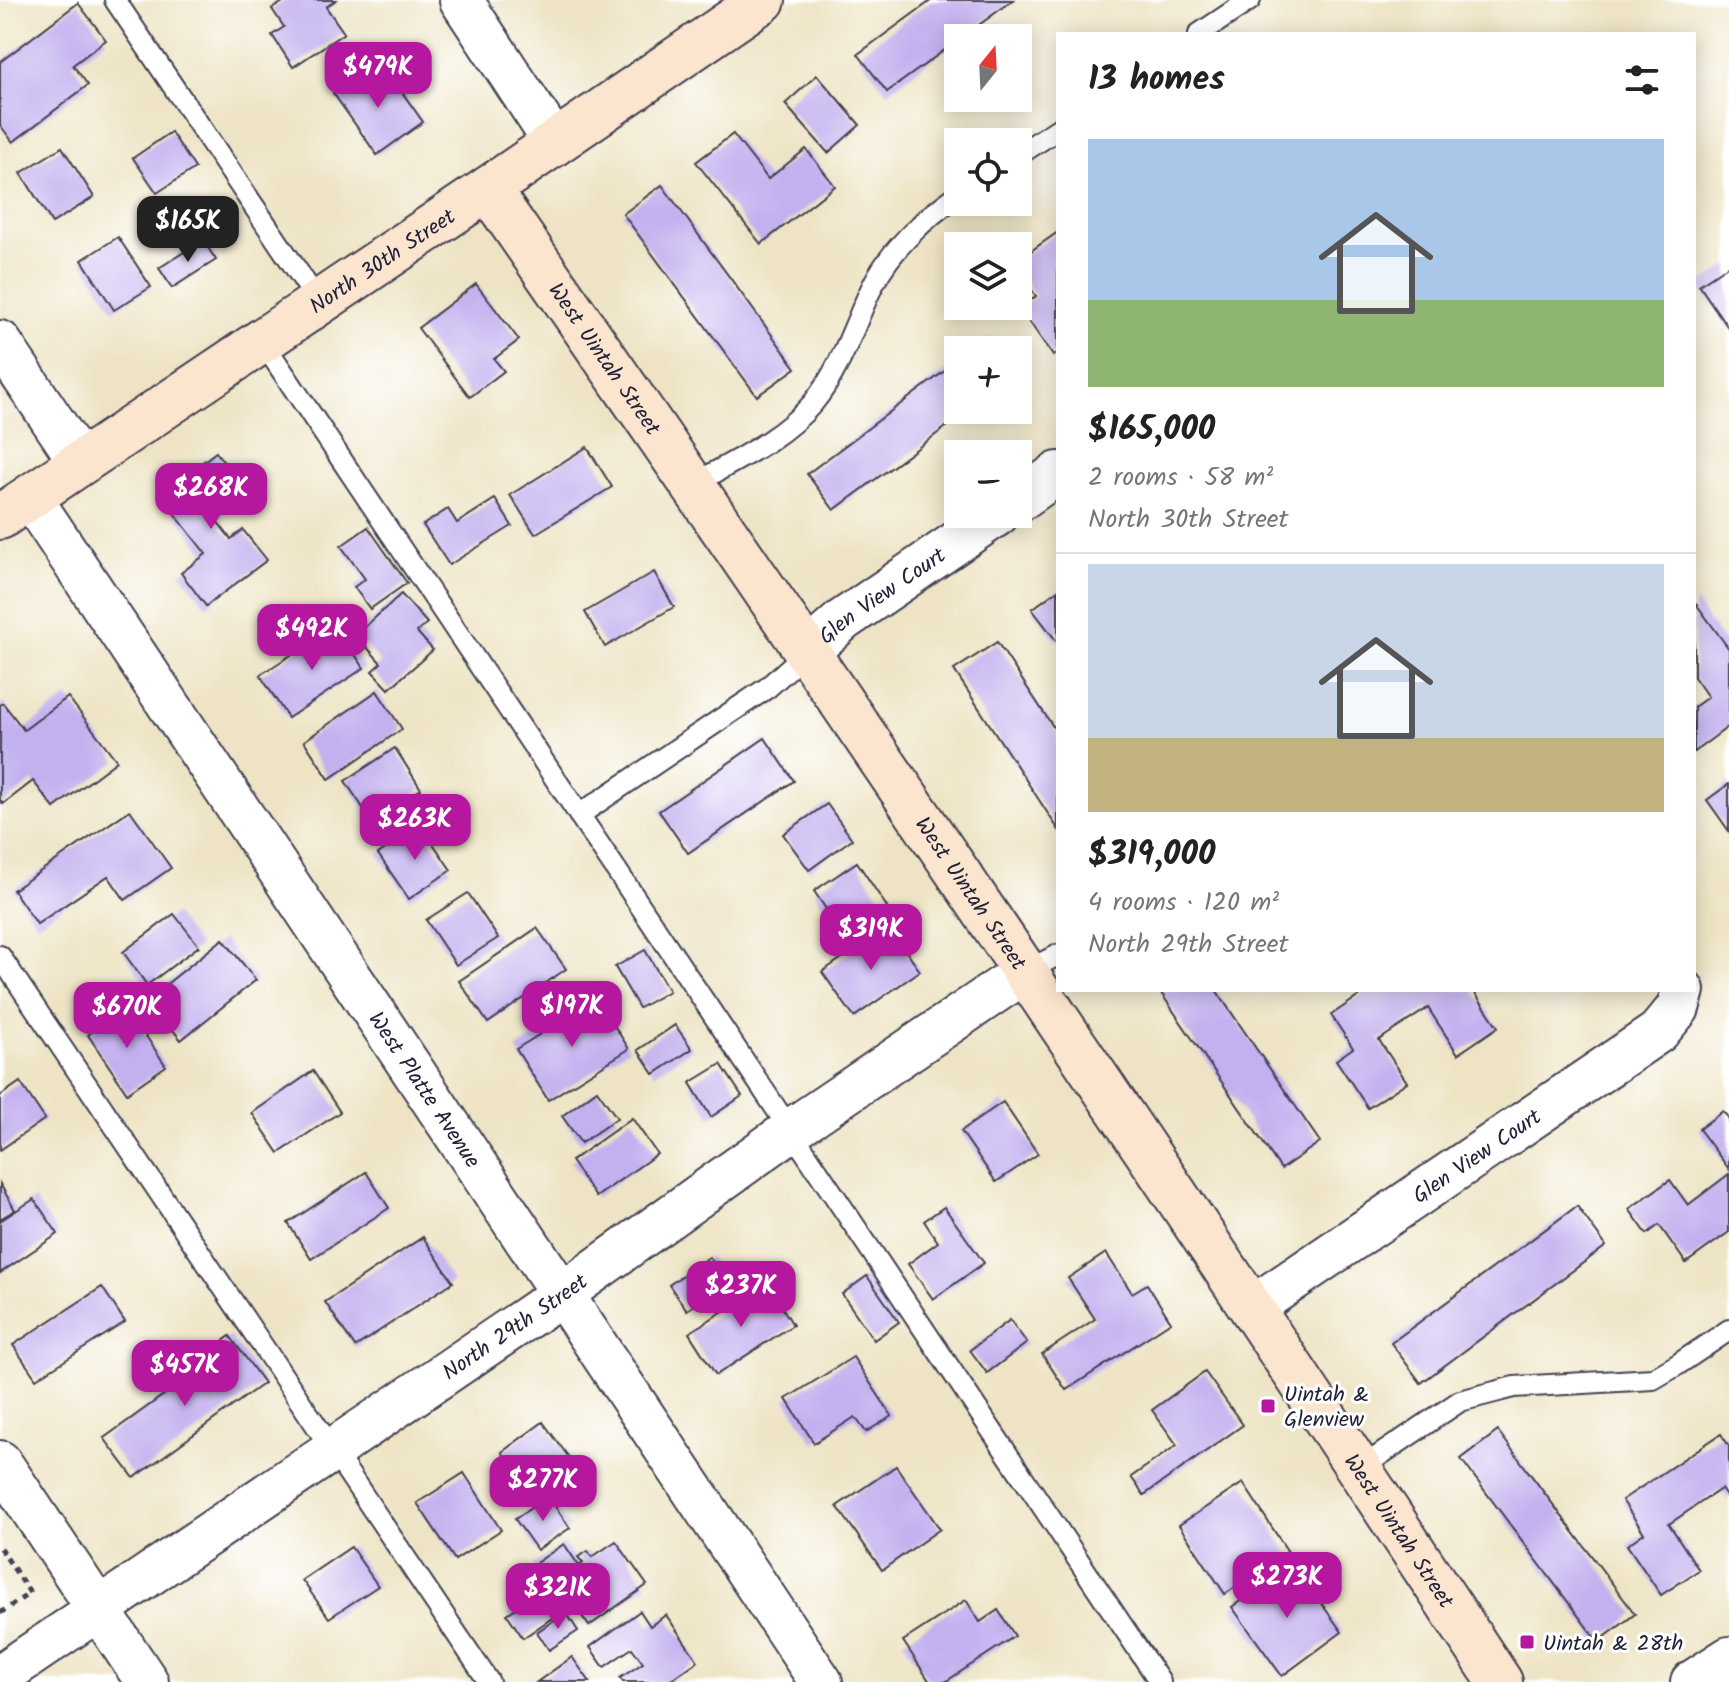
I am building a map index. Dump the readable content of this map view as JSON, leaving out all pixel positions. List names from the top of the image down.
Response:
{
  "streets": {
    "main road": ["North 30th Street", "West Uintah Street"],
    "street": ["Glen View Court", "West Platte Avenue", "North 29th Street"]
  },
  "crossings": [
    ["North 30th Street", "West Uintah Street"],
    ["North 30th Street", "West Platte Avenue"],
    ["West Uintah Street", "Glen View Court"],
    ["West Uintah Street", "North 29th Street"],
    ["West Platte Avenue", "North 29th Street"]
  ],
  "places": {
    "transit": ["Uintah & Glenview", "Uintah & 28th"]
  },
  "north": "top",
  "page": {
    "map_buttons": ["+", "−"],
    "heading": "13 homes",
    "price": [
      "$479K",
      "$165K",
      "$268K",
      "$492K",
      "$263K",
      "$319K",
      "$197K",
      "$670K",
      "$237K",
      "$457K",
      "$277K",
      "$273K",
      "$321K"
    ],
    "list": [
      {
        "name": "$165,000",
        "note": "2 rooms · 58 m² · North 30th Street"
      },
      {
        "name": "$319,000",
        "note": "4 rooms · 120 m² · North 29th Street"
      }
    ]
  }
}
